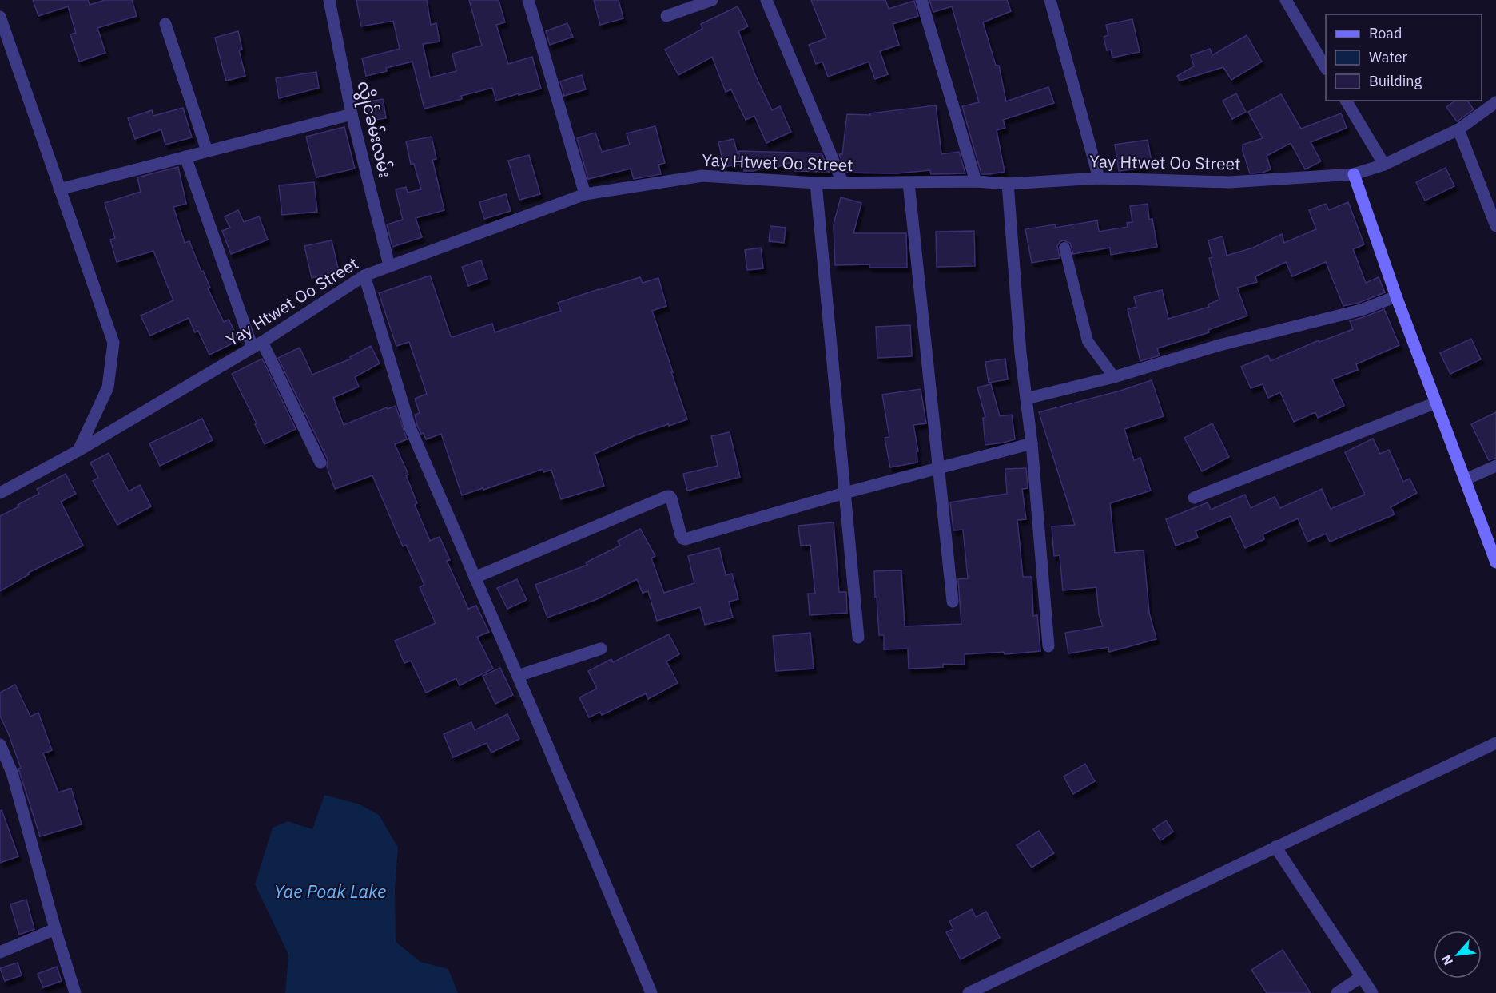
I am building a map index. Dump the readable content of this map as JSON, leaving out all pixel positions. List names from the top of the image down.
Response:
{
  "streets": {
    "street": ["လွိုင်ခမ်းလမ်း", "Yay Htwet Oo Street"]
  },
  "crossings": [
    ["လွိုင်ခမ်းလမ်း", "Yay Htwet Oo Street"]
  ],
  "water": ["Yae Poak Lake"],
  "legend": ["Road", "Water", "Building"],
  "north": "bottom left"
}
